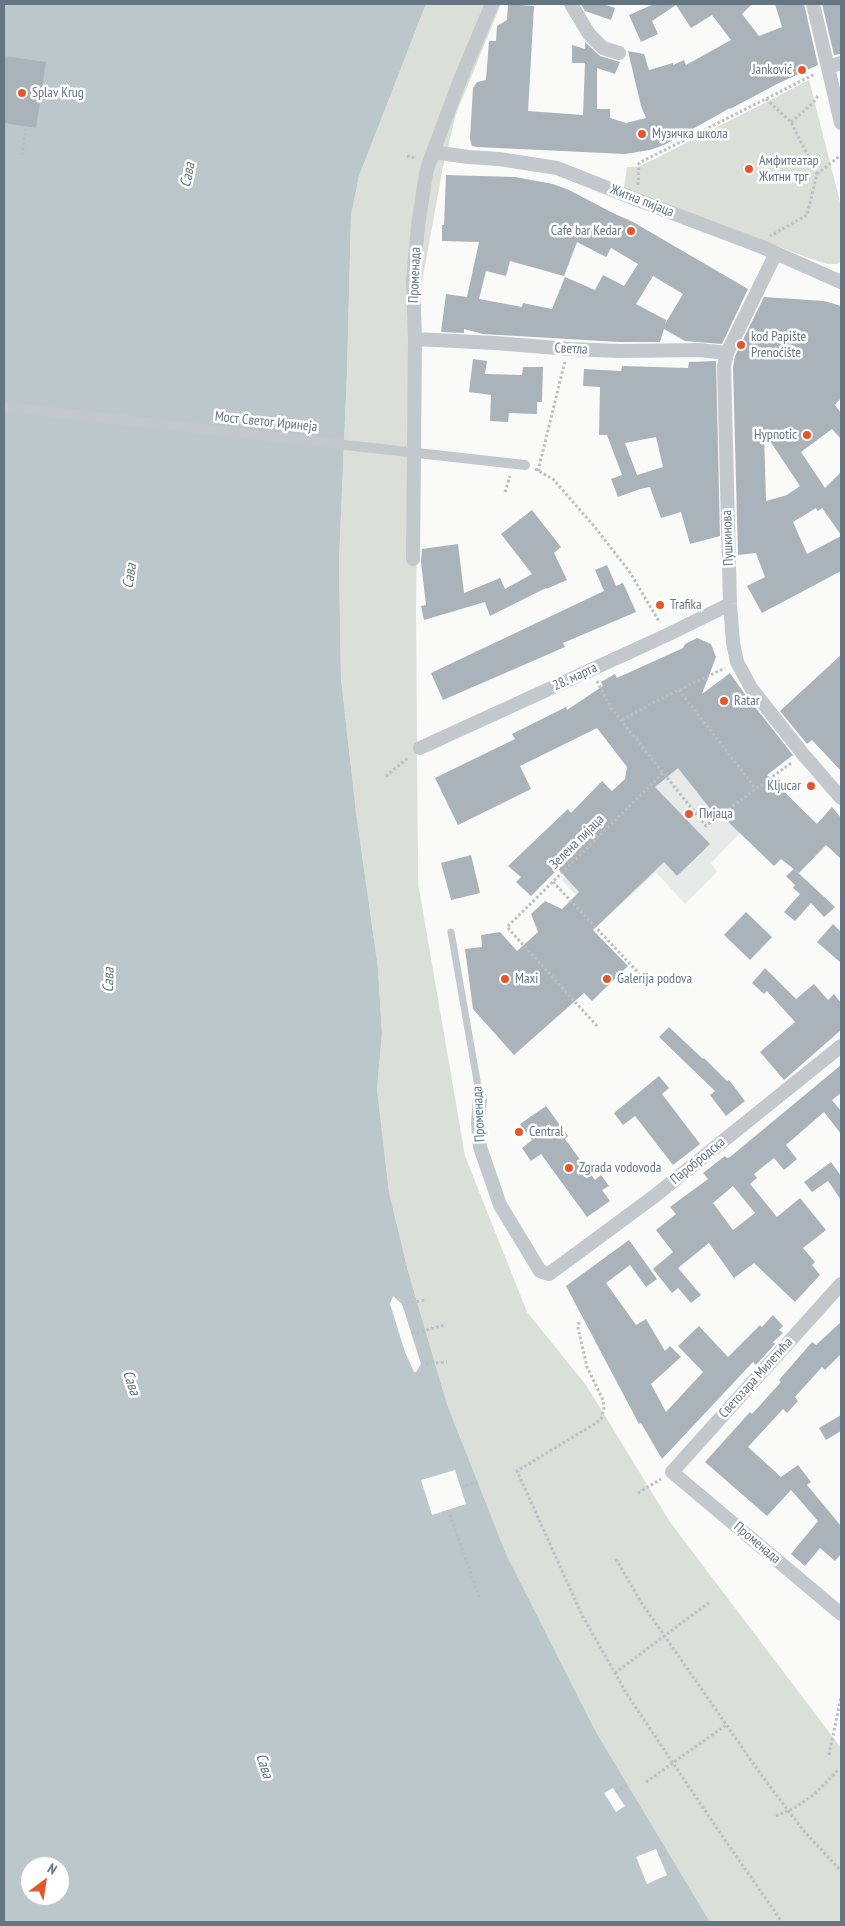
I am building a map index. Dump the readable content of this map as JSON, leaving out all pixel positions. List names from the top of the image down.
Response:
{
  "streets": {
    "street": [
      "Житна пијаца",
      "Променада",
      "Светла",
      "Мост Светог Иринеја",
      "Пушкинова",
      "28. марта",
      "Паробродска",
      "Светозара Милетића"
    ],
    "path": ["Зелена пијаца"]
  },
  "crossings": [
    ["Житна пијаца", "Променада"],
    ["Житна пијаца", "Пушкинова"],
    ["Променада", "Светла"],
    ["Променада", "Паробродска"],
    ["Променада", "Светозара Милетића"],
    ["Светла", "Пушкинова"],
    ["Пушкинова", "28. марта"]
  ],
  "water": ["Сава"],
  "places": [
    "Janković",
    "Splav Krug",
    "Музичка школа",
    "Амфитеатар Житни трг",
    "Cafe bar Kedar",
    "kod Papište Prenoćište",
    "Hypnotic",
    "Trafika",
    "Ratar",
    "Kljucar",
    "Пијаца",
    "Maxi",
    "Galerija podova",
    "Central",
    "Zgrada vodovoda"
  ],
  "north": "top right"
}
